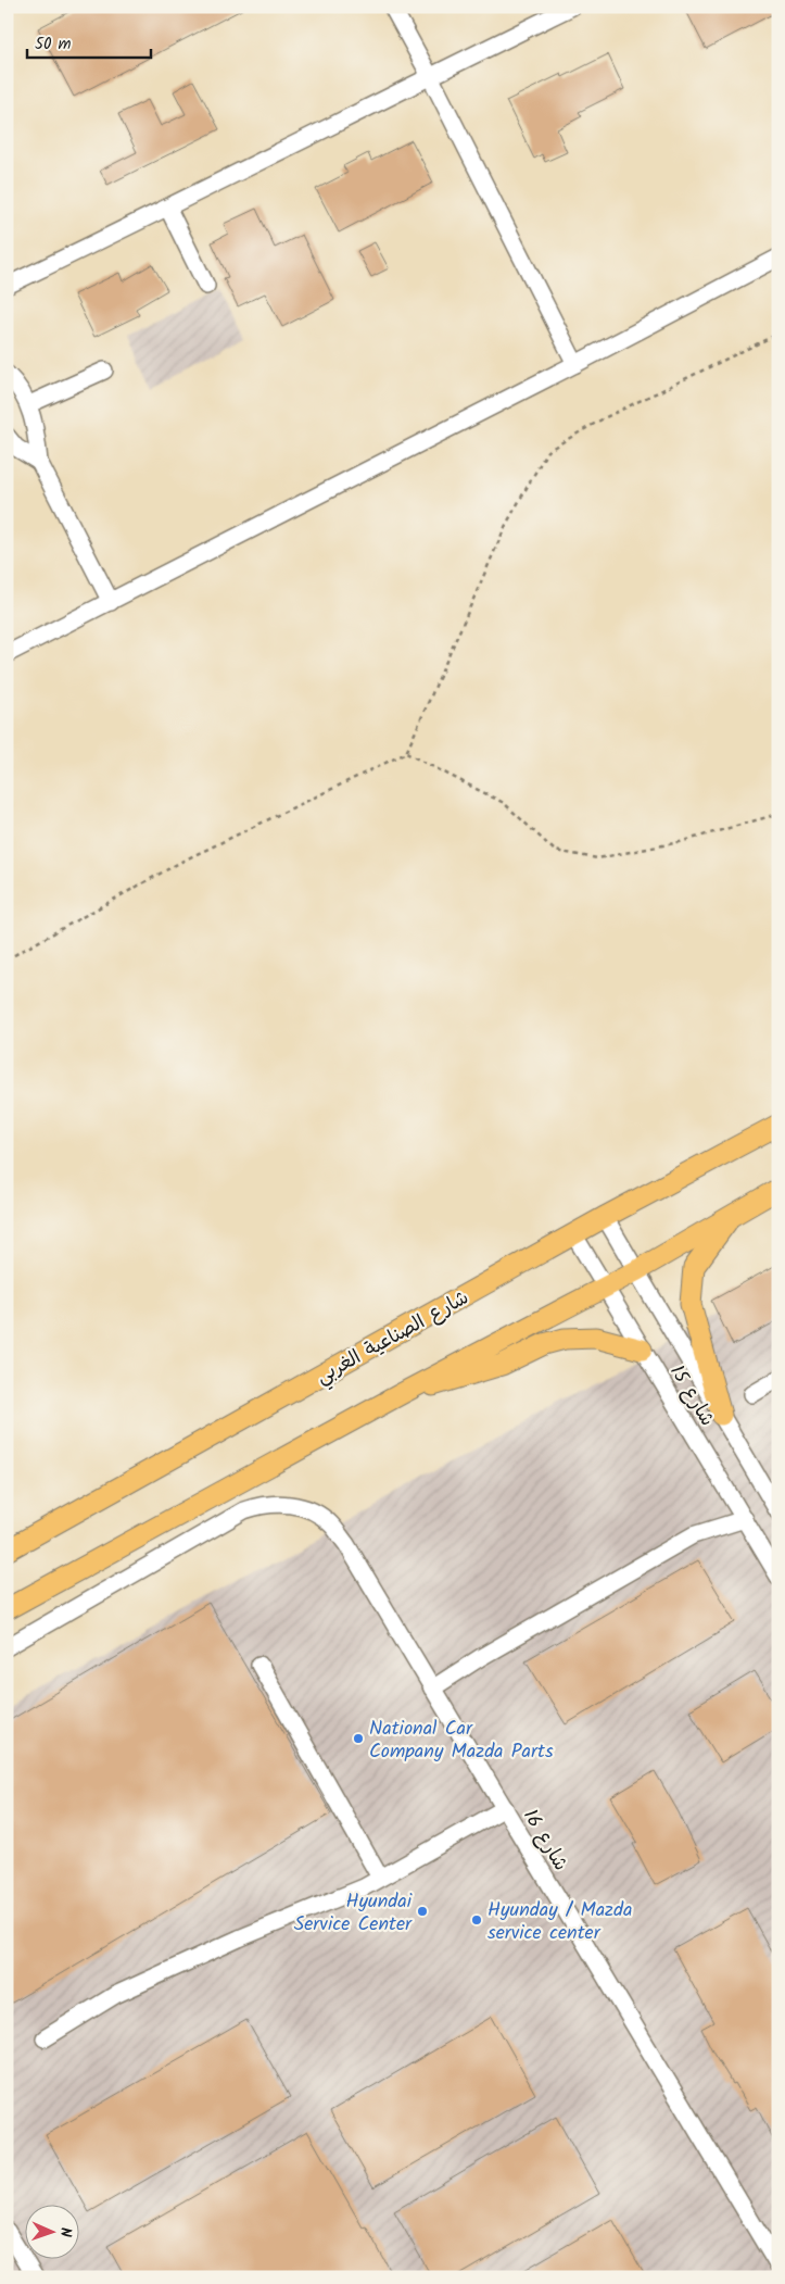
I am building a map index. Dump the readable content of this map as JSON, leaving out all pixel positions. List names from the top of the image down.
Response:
{
  "streets": {
    "main road": ["شارع الصناعية الغربي"],
    "street": ["شارع 15", "شارع 16"]
  },
  "crossings": [
    ["شارع الصناعية الغربي", "شارع 15"]
  ],
  "places": ["National Car Company Mazda Parts", "Hyundai Service Center", "Hyunday / Mazda service center"],
  "scale_bar": "50 m",
  "north": "right"
}
